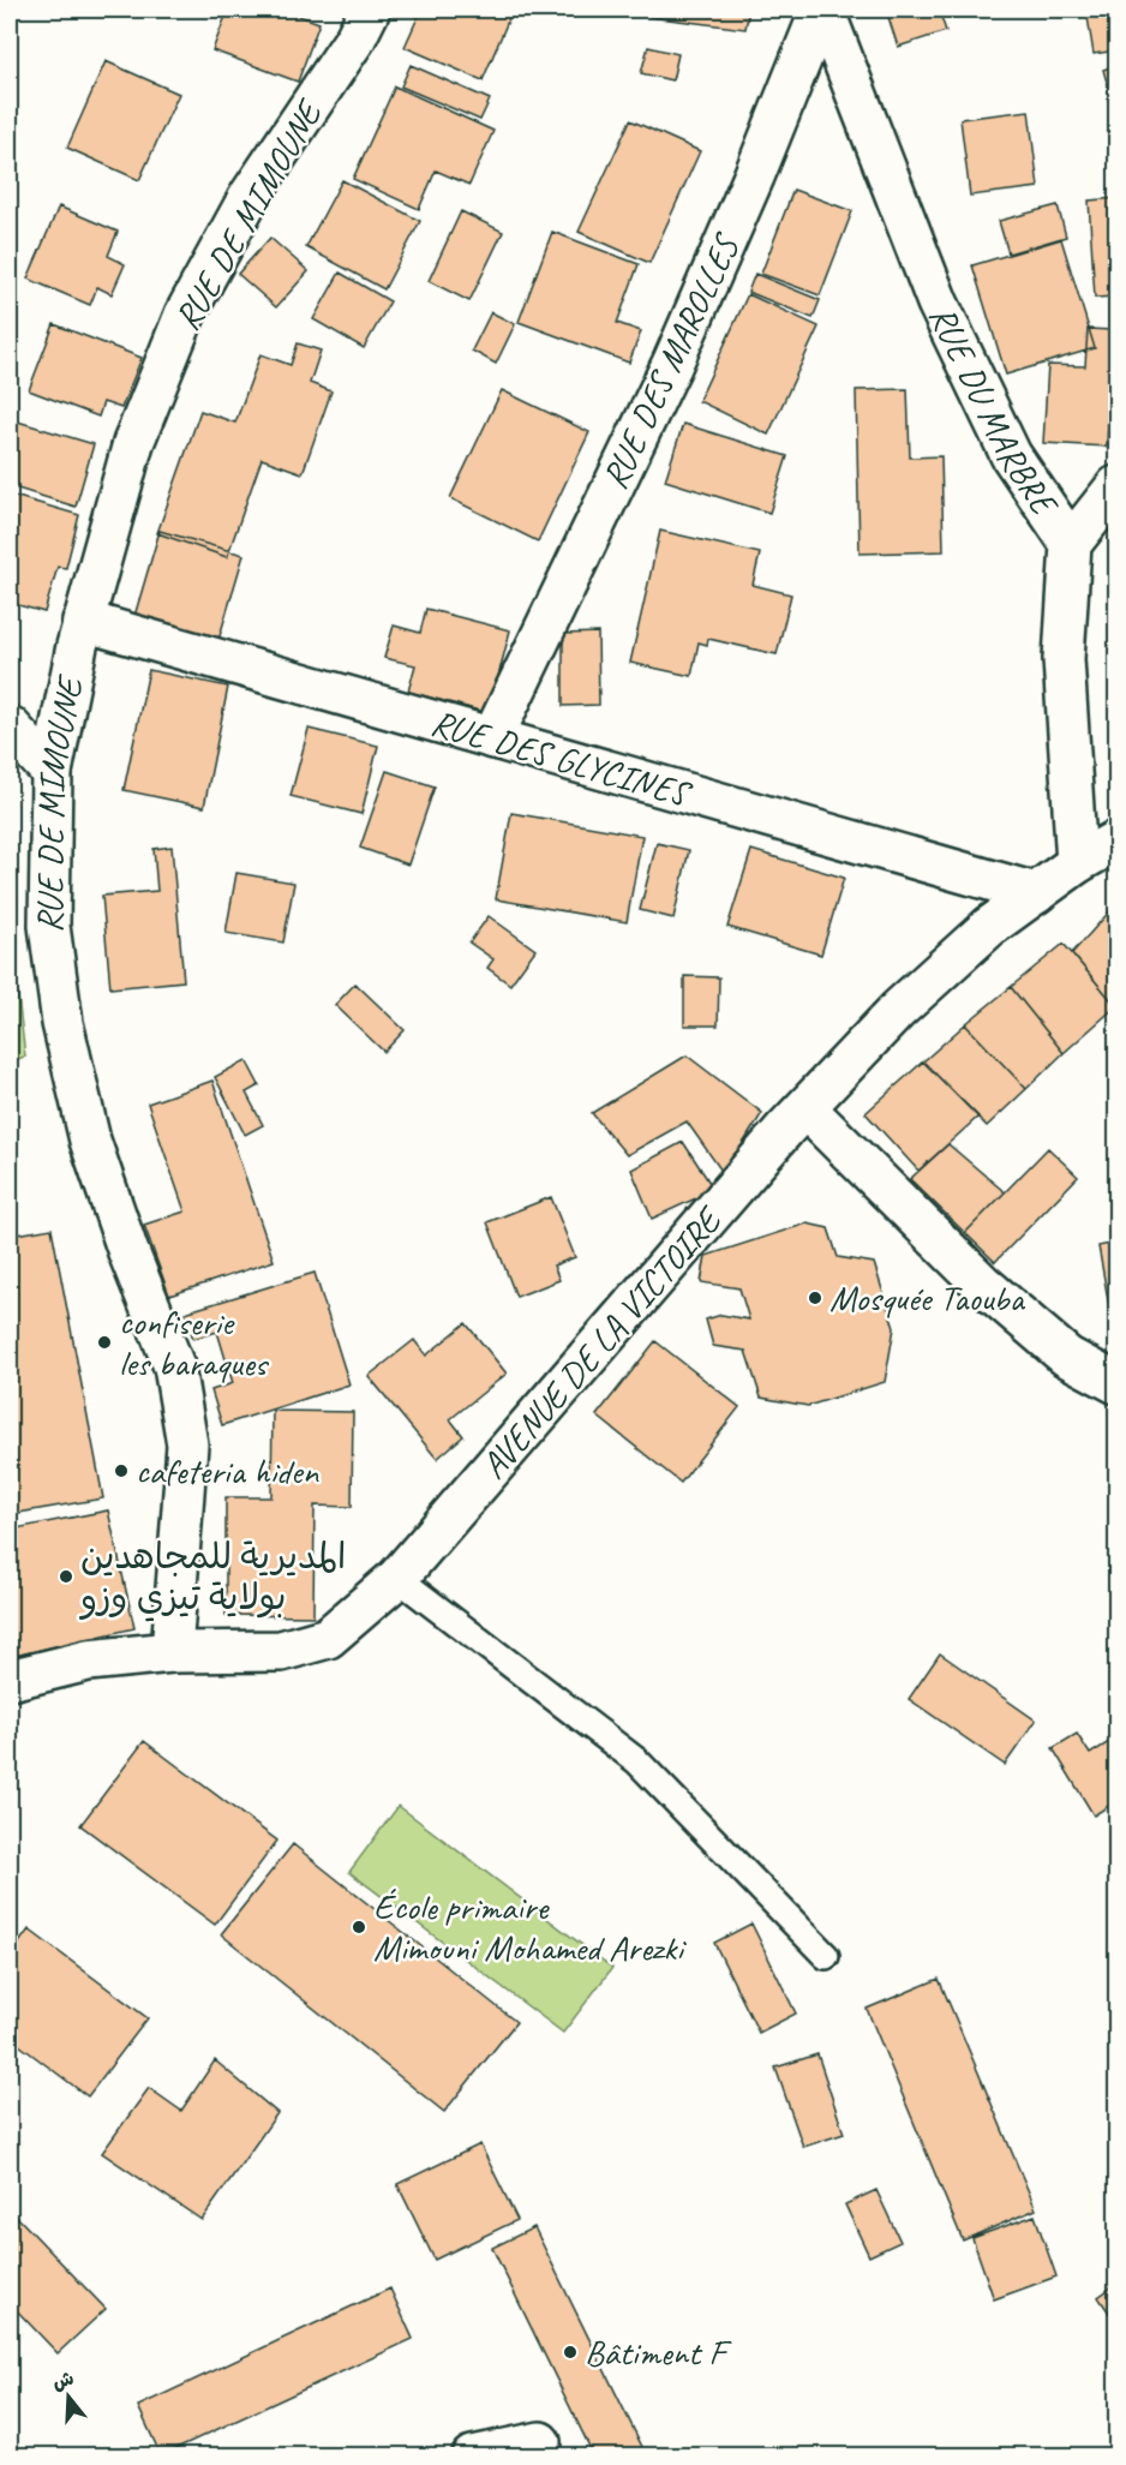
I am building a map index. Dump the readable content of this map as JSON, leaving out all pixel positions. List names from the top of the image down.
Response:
{
  "streets": {
    "street": [
      "RUE DE MIMOUNE",
      "RUE DES MAROLLES",
      "RUE DU MARBRE",
      "RUE DES GLYCINES",
      "AVENUE DE LA VICTOIRE"
    ]
  },
  "crossings": [
    ["RUE DE MIMOUNE", "RUE DES GLYCINES"],
    ["RUE DE MIMOUNE", "AVENUE DE LA VICTOIRE"],
    ["RUE DES MAROLLES", "RUE DU MARBRE"],
    ["RUE DES MAROLLES", "RUE DES GLYCINES"],
    ["RUE DU MARBRE", "AVENUE DE LA VICTOIRE"],
    ["RUE DES GLYCINES", "AVENUE DE LA VICTOIRE"]
  ],
  "places": [
    "Mosquée Taouba",
    "confiserie les baraques",
    "cafeteria hiden",
    "المديرية للمجاهدين بولاية تيزي وزو",
    "École primaire Mimouni Mohamed Arezki",
    "Bâtiment F"
  ],
  "north": "top"
}
